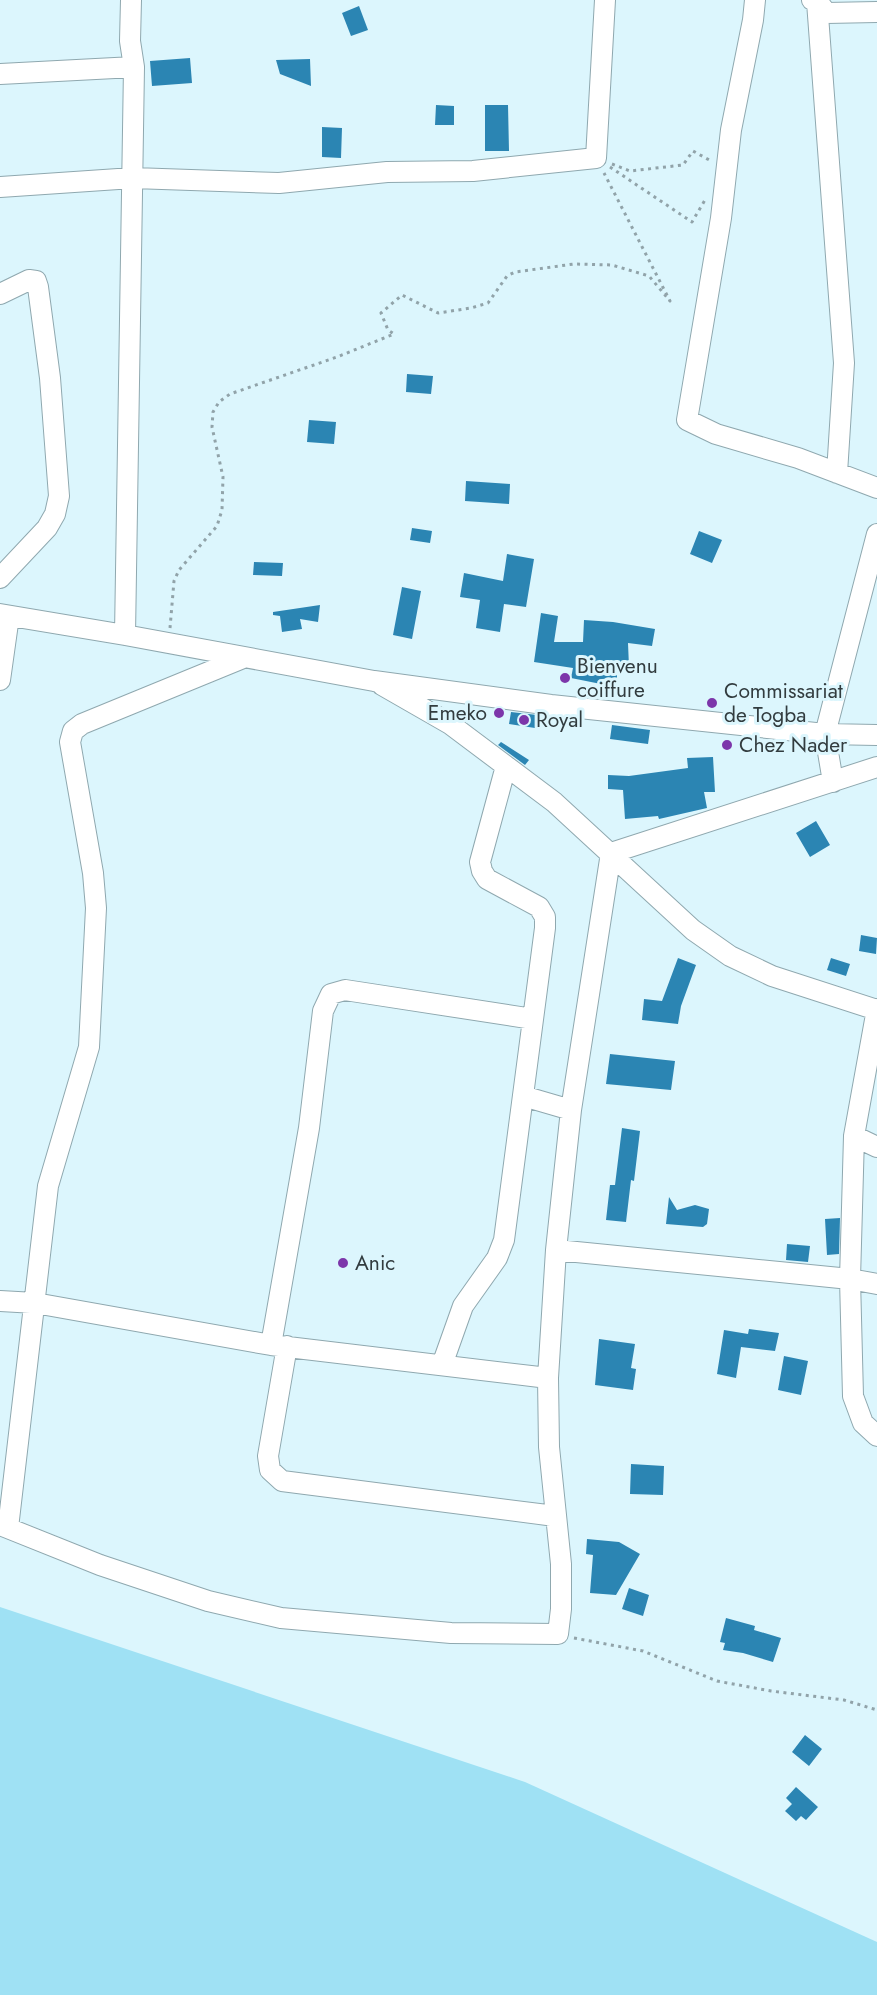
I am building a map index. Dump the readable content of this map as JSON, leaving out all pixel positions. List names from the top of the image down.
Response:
{
  "places": [
    "Bienvenu coiffure",
    "Commissariat de Togba",
    "Emeko",
    "Royal",
    "Chez Nader",
    "Anic"
  ]
}
